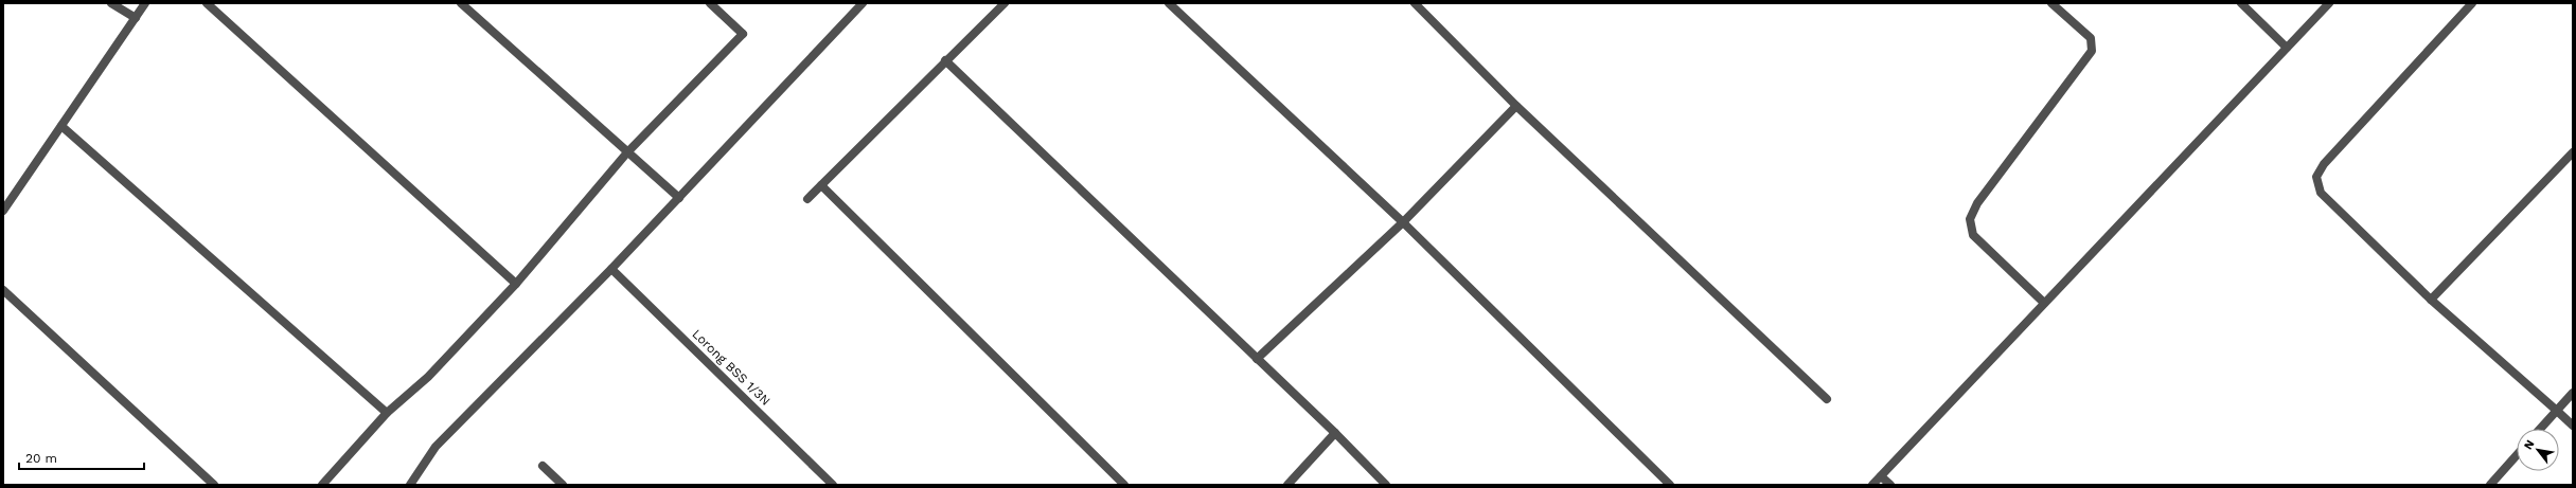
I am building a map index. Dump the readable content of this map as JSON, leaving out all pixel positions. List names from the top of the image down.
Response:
{
  "streets": {
    "street": ["Lorong BSS 1/3N"]
  },
  "scale_bar": "20 m",
  "north": "top left"
}
